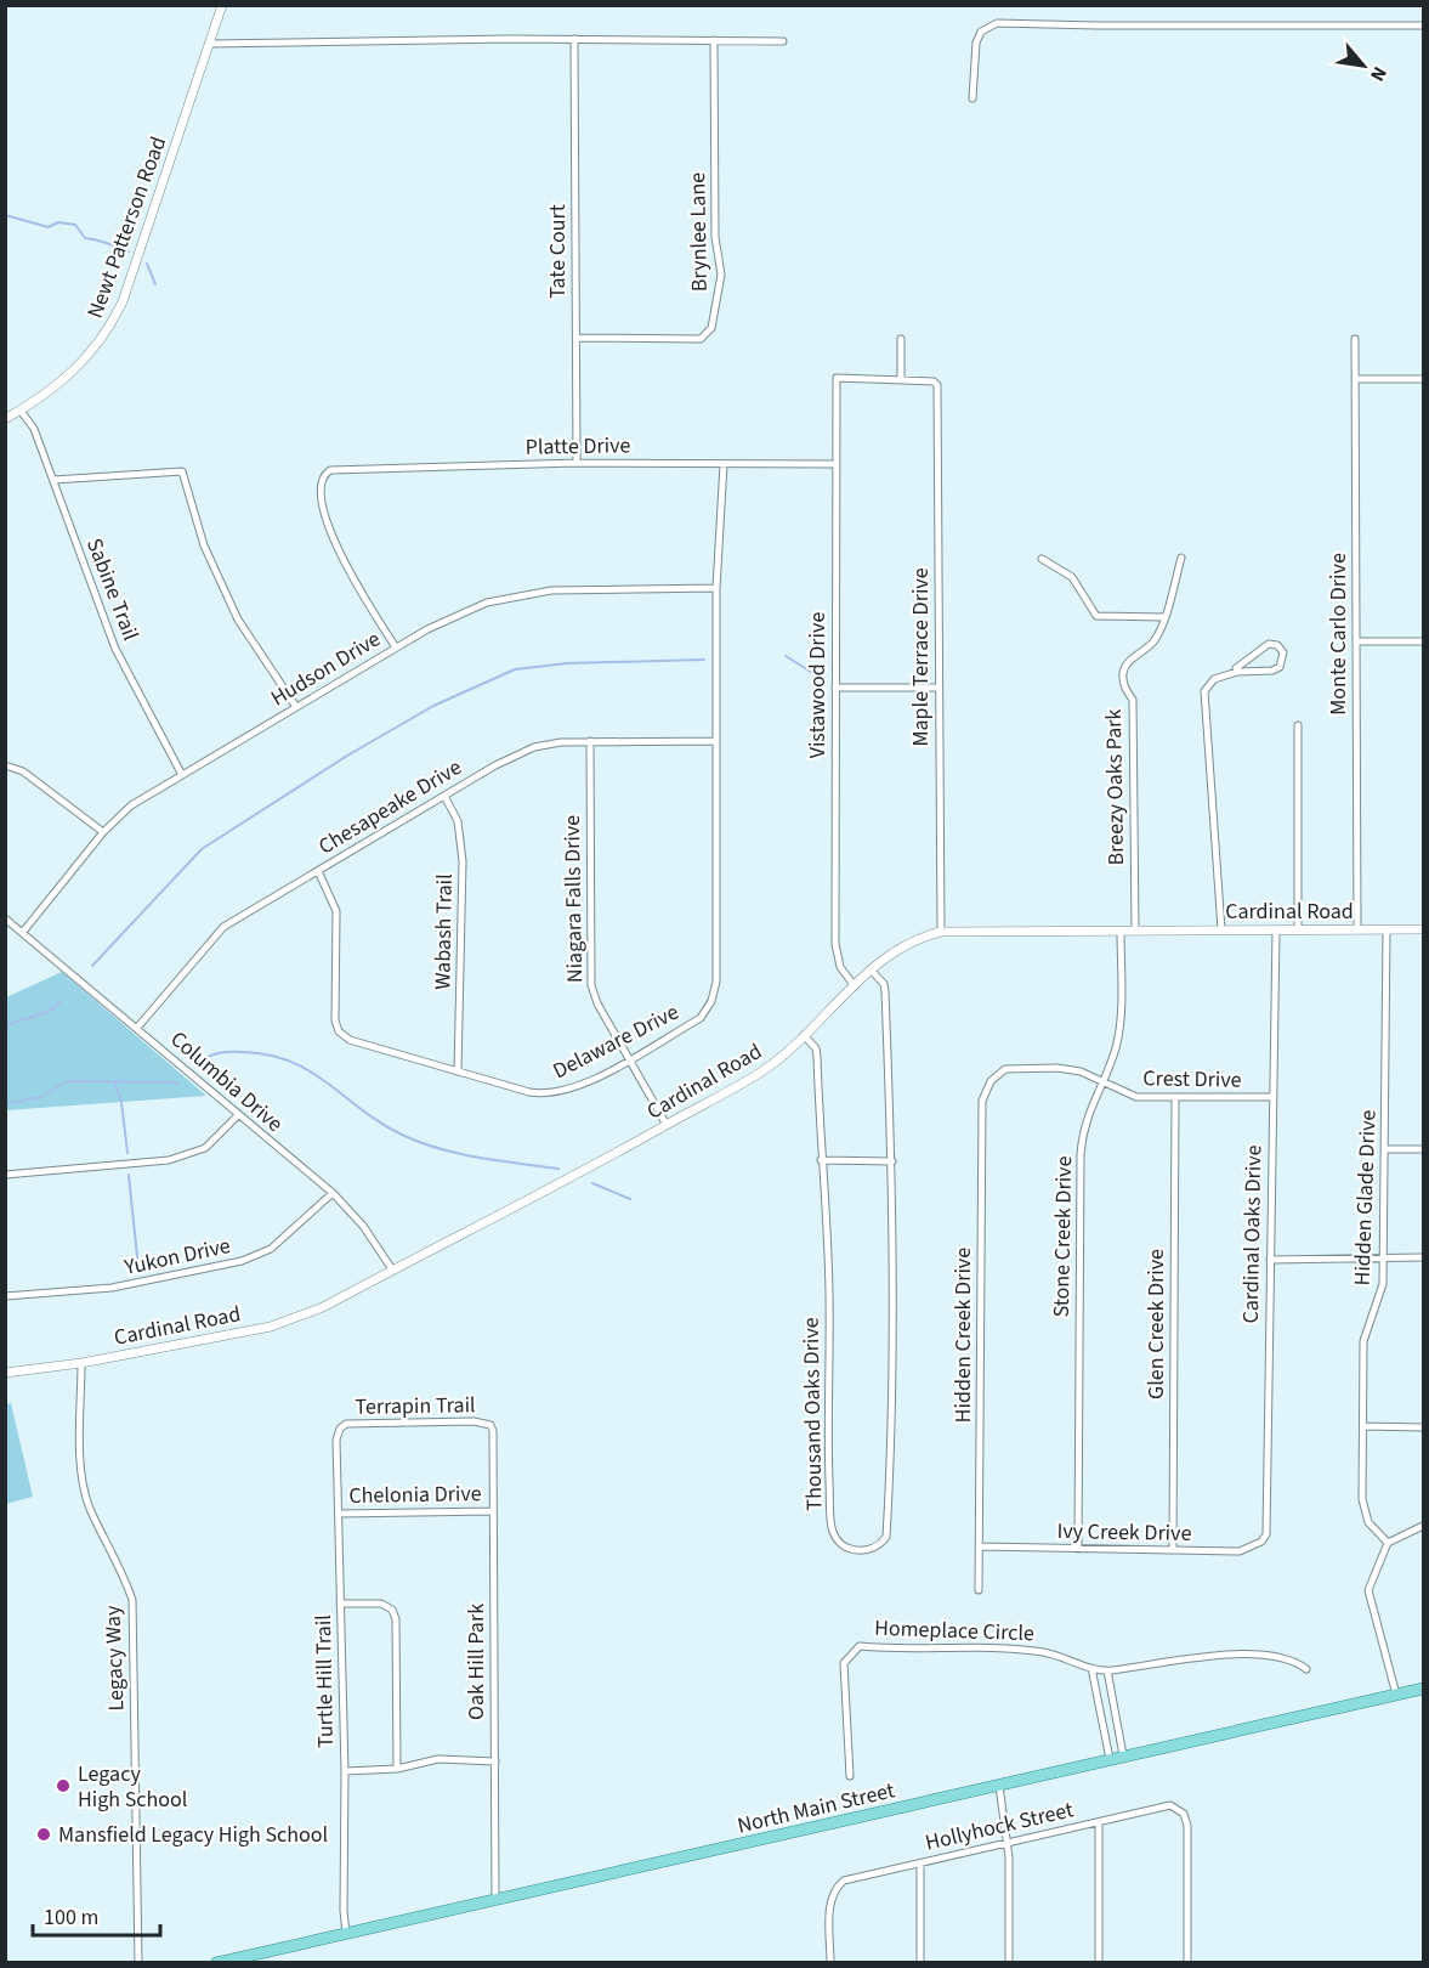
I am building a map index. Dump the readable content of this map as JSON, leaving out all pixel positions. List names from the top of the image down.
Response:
{
  "streets": {
    "main road": ["North Main Street"],
    "street": [
      "Newt Patterson Road",
      "Brynlee Lane",
      "Tate Court",
      "Platte Drive",
      "Sabine Trail",
      "Monte Carlo Drive",
      "Maple Terrace Drive",
      "Hudson Drive",
      "Vistawood Drive",
      "Breezy Oaks Park",
      "Chesapeake Drive",
      "Niagara Falls Drive",
      "Cardinal Road",
      "Wabash Trail",
      "Delaware Drive",
      "Crest Drive",
      "Columbia Drive",
      "Hidden Glade Drive",
      "Cardinal Oaks Drive",
      "Stone Creek Drive",
      "Yukon Drive",
      "Glen Creek Drive",
      "Hidden Creek Drive",
      "Terrapin Trail",
      "Thousand Oaks Drive",
      "Chelonia Drive",
      "Ivy Creek Drive",
      "Homeplace Circle",
      "Legacy Way",
      "Oak Hill Park",
      "Turtle Hill Trail",
      "Hollyhock Street"
    ]
  },
  "crossings": [
    ["Newt Patterson Road", "Sabine Trail"],
    ["Brynlee Lane", "Tate Court"],
    ["Tate Court", "Platte Drive"],
    ["Platte Drive", "Hudson Drive"],
    ["Platte Drive", "Vistawood Drive"],
    ["Platte Drive", "Delaware Drive"],
    ["Sabine Trail", "Hudson Drive"],
    ["Monte Carlo Drive", "Cardinal Road"],
    ["Maple Terrace Drive", "Vistawood Drive"],
    ["Maple Terrace Drive", "Cardinal Road"],
    ["Hudson Drive", "Delaware Drive"],
    ["Hudson Drive", "Columbia Drive"],
    ["Vistawood Drive", "Cardinal Road"],
    ["Breezy Oaks Park", "Cardinal Road"],
    ["Chesapeake Drive", "Niagara Falls Drive"],
    ["Chesapeake Drive", "Wabash Trail"],
    ["Chesapeake Drive", "Delaware Drive"],
    ["Chesapeake Drive", "Columbia Drive"],
    ["Niagara Falls Drive", "Cardinal Road"],
    ["Niagara Falls Drive", "Delaware Drive"],
    ["Cardinal Road", "Columbia Drive"],
    ["Cardinal Road", "Hidden Glade Drive"],
    ["Cardinal Road", "Cardinal Oaks Drive"],
    ["Cardinal Road", "Stone Creek Drive"],
    ["Cardinal Road", "Thousand Oaks Drive"],
    ["Cardinal Road", "Legacy Way"],
    ["Wabash Trail", "Delaware Drive"],
    ["Crest Drive", "Cardinal Oaks Drive"],
    ["Crest Drive", "Stone Creek Drive"],
    ["Crest Drive", "Glen Creek Drive"],
    ["Crest Drive", "Hidden Creek Drive"],
    ["Columbia Drive", "Yukon Drive"],
    ["Cardinal Oaks Drive", "Ivy Creek Drive"],
    ["Stone Creek Drive", "Ivy Creek Drive"],
    ["Glen Creek Drive", "Ivy Creek Drive"],
    ["Hidden Creek Drive", "Ivy Creek Drive"],
    ["Terrapin Trail", "Oak Hill Park"],
    ["Terrapin Trail", "Turtle Hill Trail"],
    ["Chelonia Drive", "Oak Hill Park"],
    ["Chelonia Drive", "Turtle Hill Trail"],
    ["Oak Hill Park", "North Main Street"],
    ["Turtle Hill Trail", "North Main Street"]
  ],
  "places": ["Legacy High School", "Mansfield Legacy High School"],
  "scale_bar": "100 m",
  "north": "bottom right"
}
